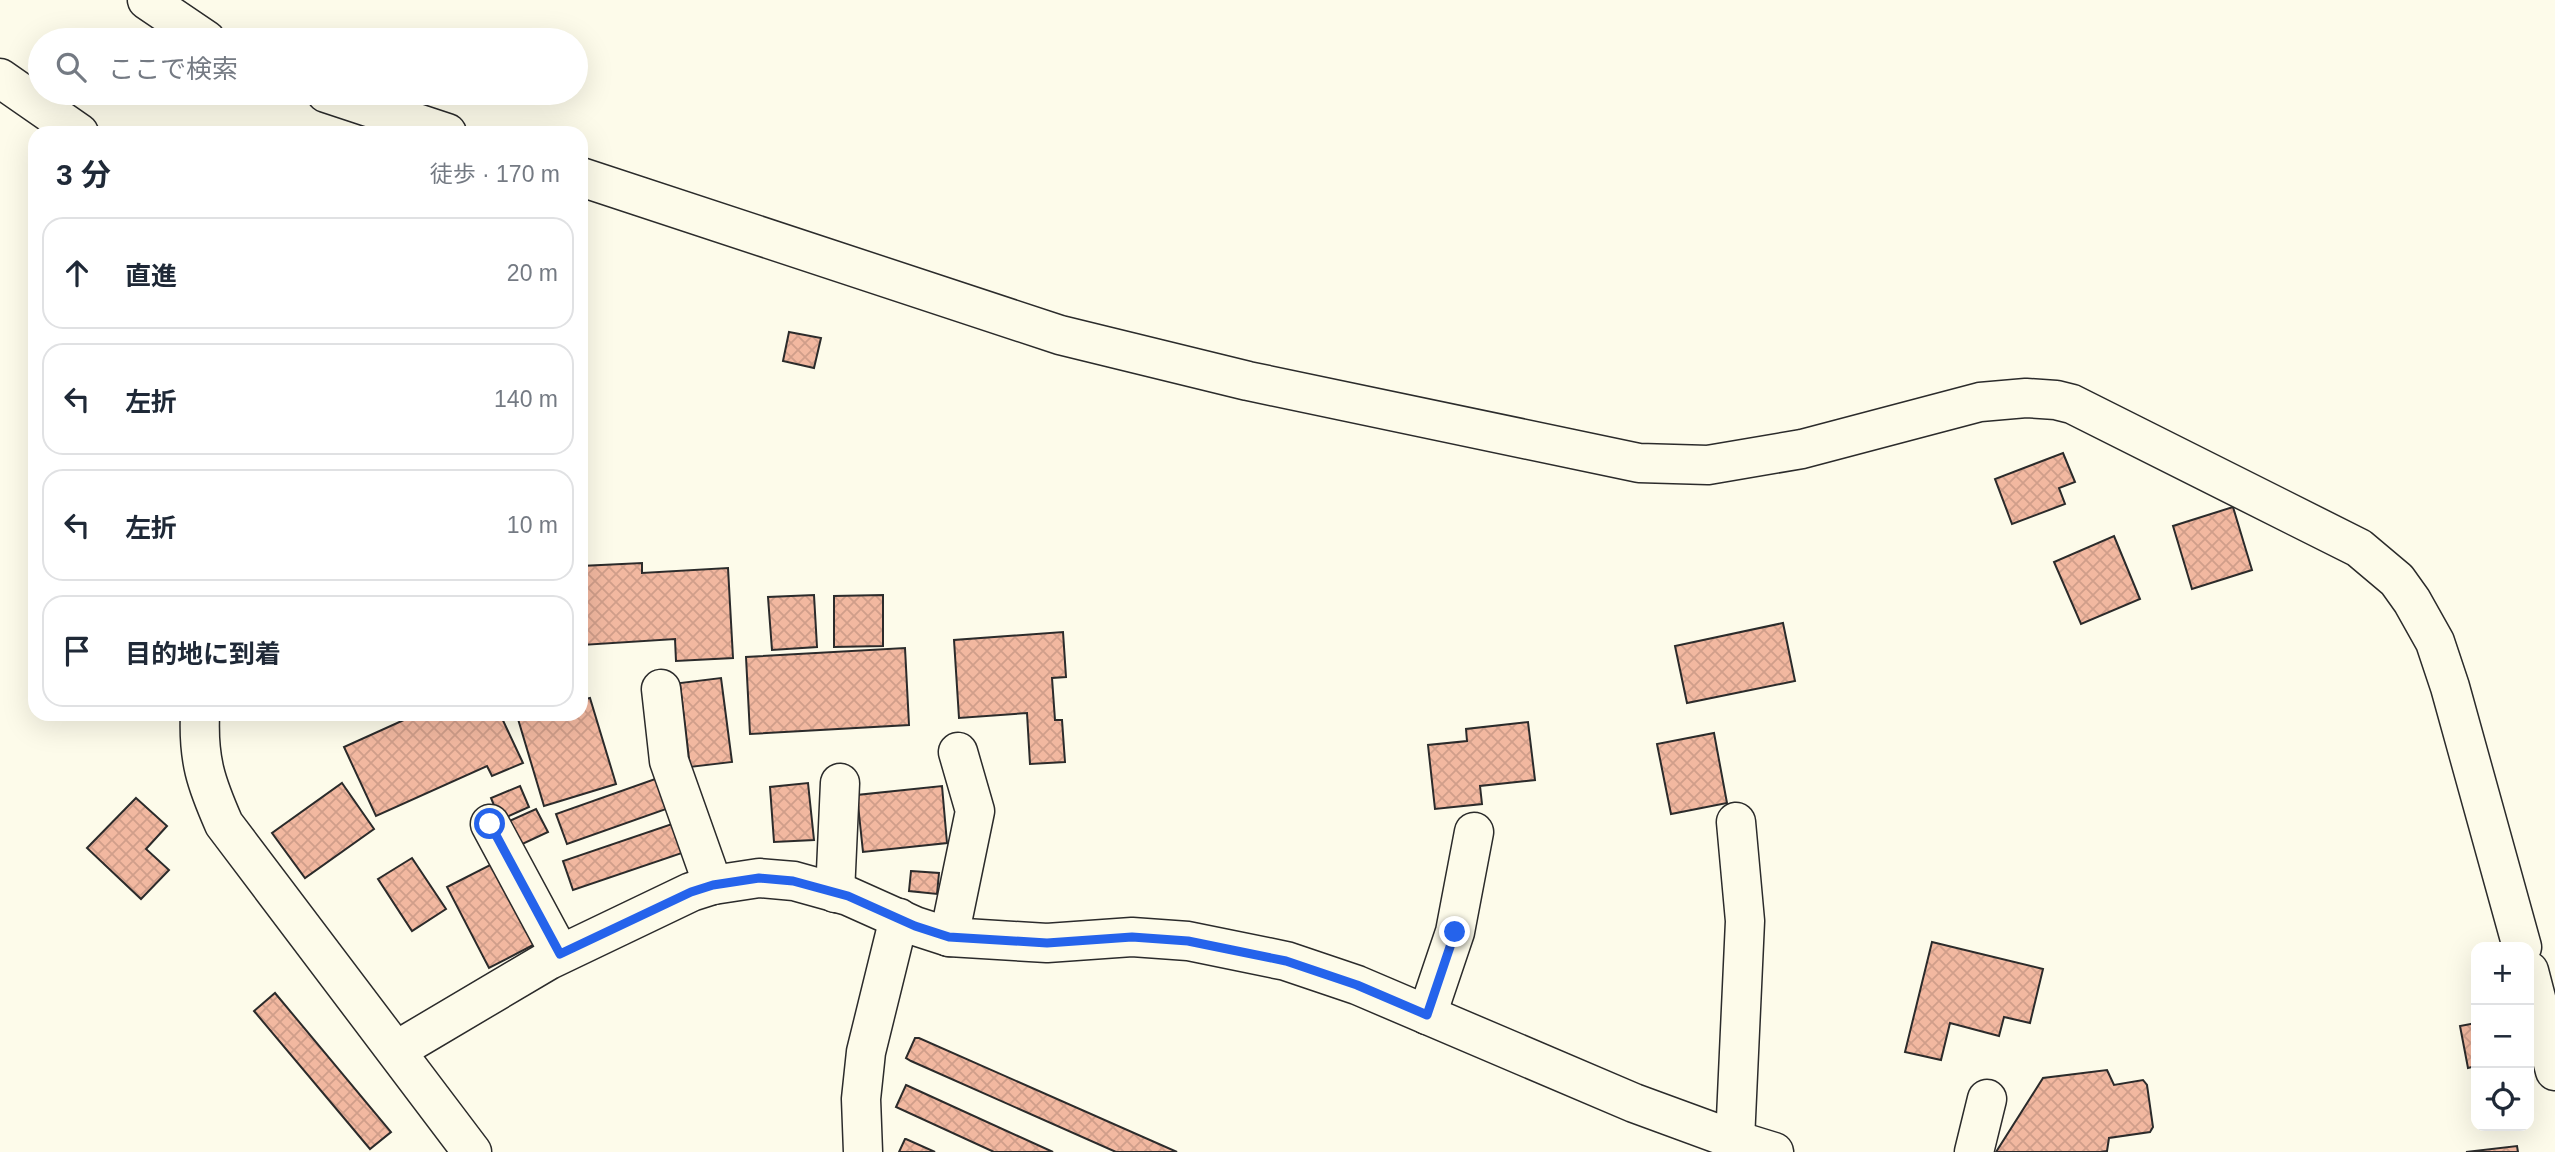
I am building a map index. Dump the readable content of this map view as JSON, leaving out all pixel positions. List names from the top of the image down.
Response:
{
  "page": {
    "search": "ここで検索",
    "heading": ["3 分", "徒歩 · 170 m"],
    "list": [
      ["直進", "20 m"],
      ["左折", "140 m"],
      ["左折", "10 m"],
      "目的地に到着"
    ],
    "map_buttons": ["+", "−"]
  }
}
